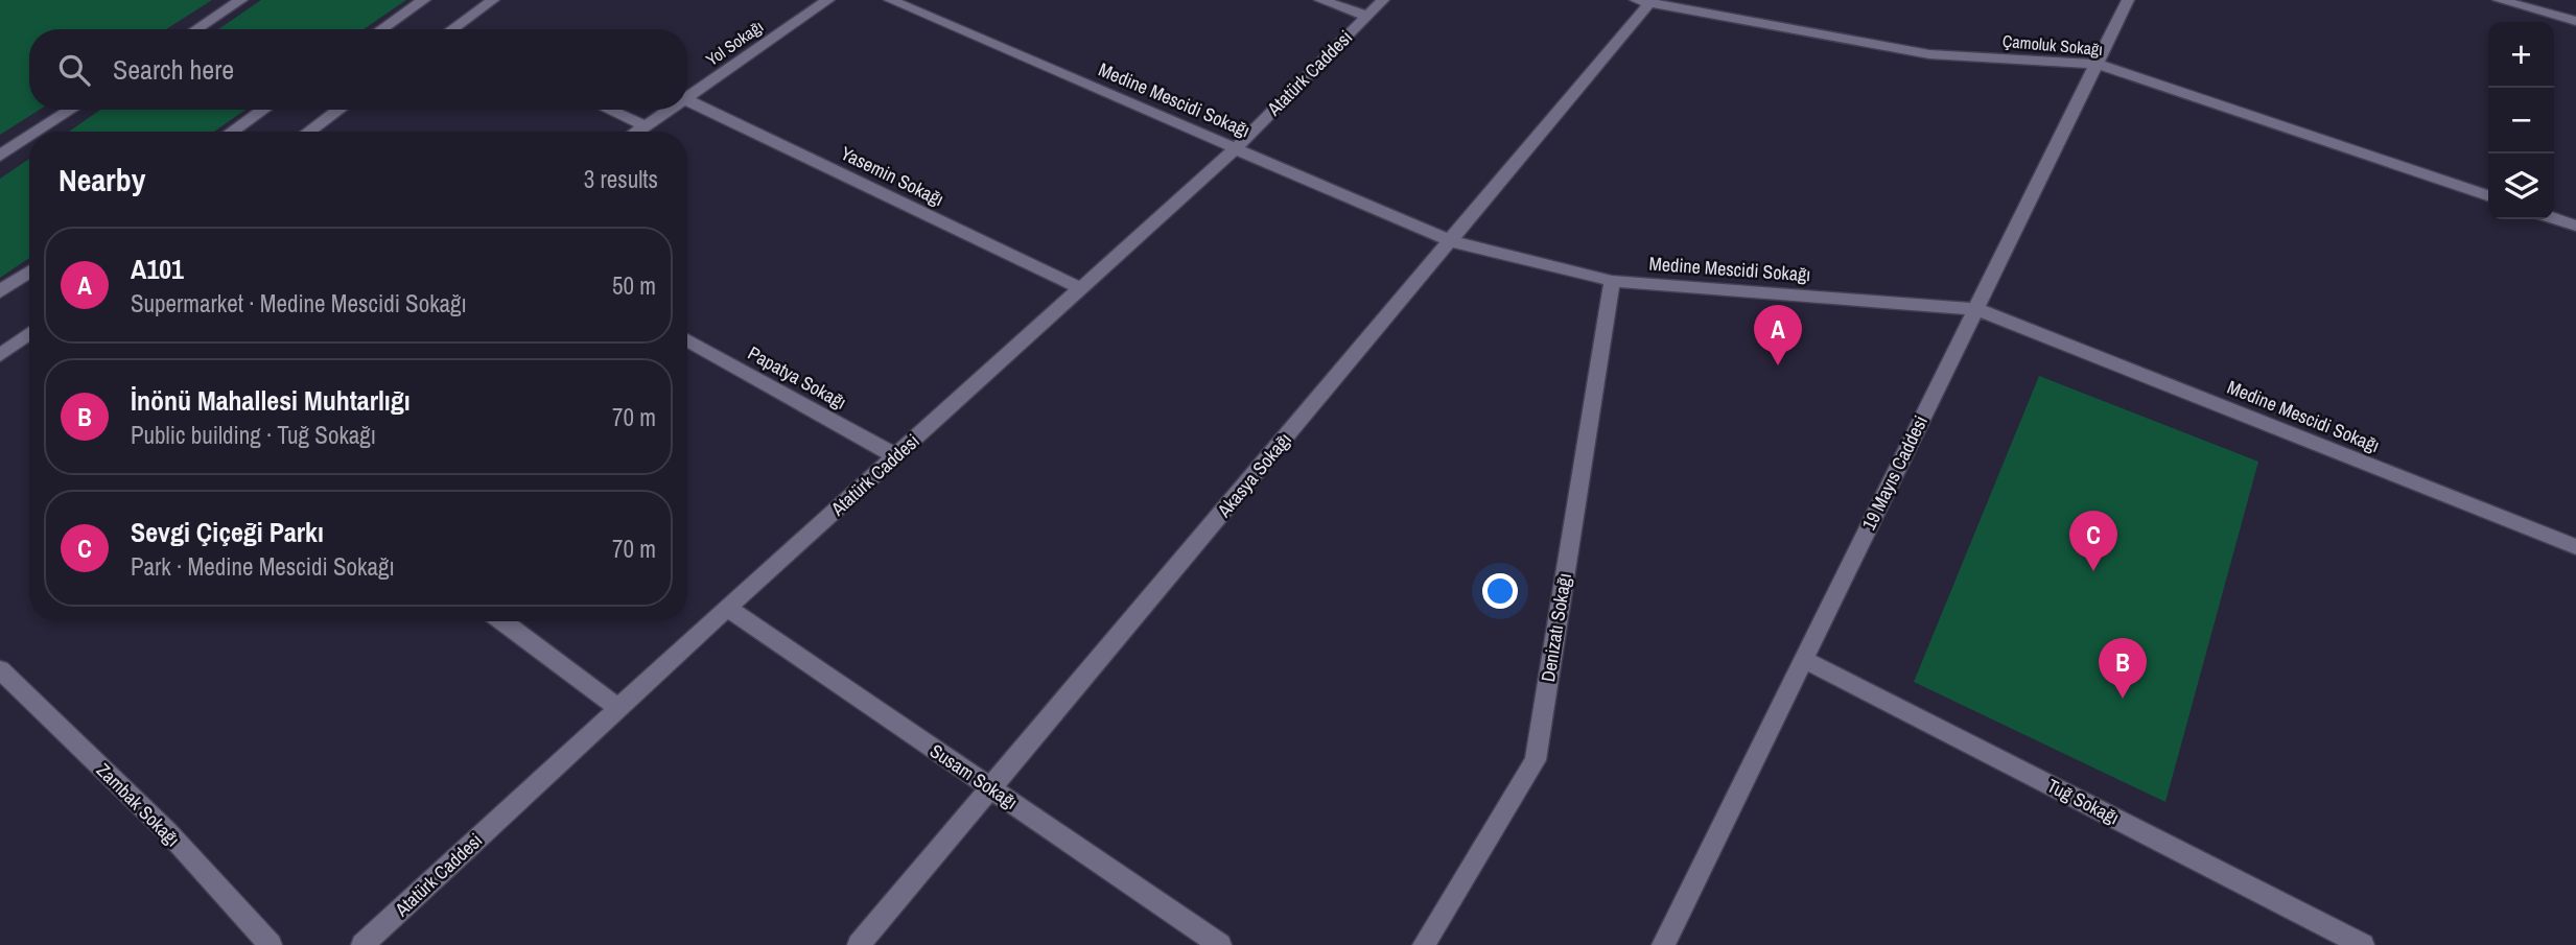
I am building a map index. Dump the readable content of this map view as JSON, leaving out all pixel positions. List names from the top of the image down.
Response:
{
  "streets": {
    "street": [
      "Yol Sokağı",
      "Çamoluk Sokağı",
      "Atatürk Caddesi",
      "Medine Mescidi Sokağı",
      "Yasemin Sokağı",
      "Papatya Sokağı",
      "19 Mayıs Caddesi",
      "Akasya Sokağı",
      "Denizatı Sokağı",
      "Susam Sokağı",
      "Tuğ Sokağı",
      "Zambak Sokağı"
    ]
  },
  "crossings": [
    ["Çamoluk Sokağı", "19 Mayıs Caddesi"],
    ["Çamoluk Sokağı", "Akasya Sokağı"],
    ["Atatürk Caddesi", "Medine Mescidi Sokağı"],
    ["Atatürk Caddesi", "Yasemin Sokağı"],
    ["Atatürk Caddesi", "Papatya Sokağı"],
    ["Atatürk Caddesi", "Susam Sokağı"],
    ["Medine Mescidi Sokağı", "19 Mayıs Caddesi"],
    ["Medine Mescidi Sokağı", "Akasya Sokağı"],
    ["Medine Mescidi Sokağı", "Denizatı Sokağı"],
    ["19 Mayıs Caddesi", "Tuğ Sokağı"],
    ["Akasya Sokağı", "Susam Sokağı"]
  ],
  "page": {
    "map_buttons": ["+", "−"],
    "search": "Search here",
    "heading": ["Nearby", "3 results"],
    "list": [
      {
        "mark": "A",
        "name": "A101",
        "note": "Supermarket · Medine Mescidi Sokağı",
        "value": "50 m"
      },
      {
        "mark": "B",
        "name": "İnönü Mahallesi Muhtarlığı",
        "note": "Public building · Tuğ Sokağı",
        "value": "70 m"
      },
      {
        "mark": "C",
        "name": "Sevgi Çiçeği Parkı",
        "note": "Park · Medine Mescidi Sokağı",
        "value": "70 m"
      }
    ],
    "pins": ["A", "C", "B"]
  }
}
